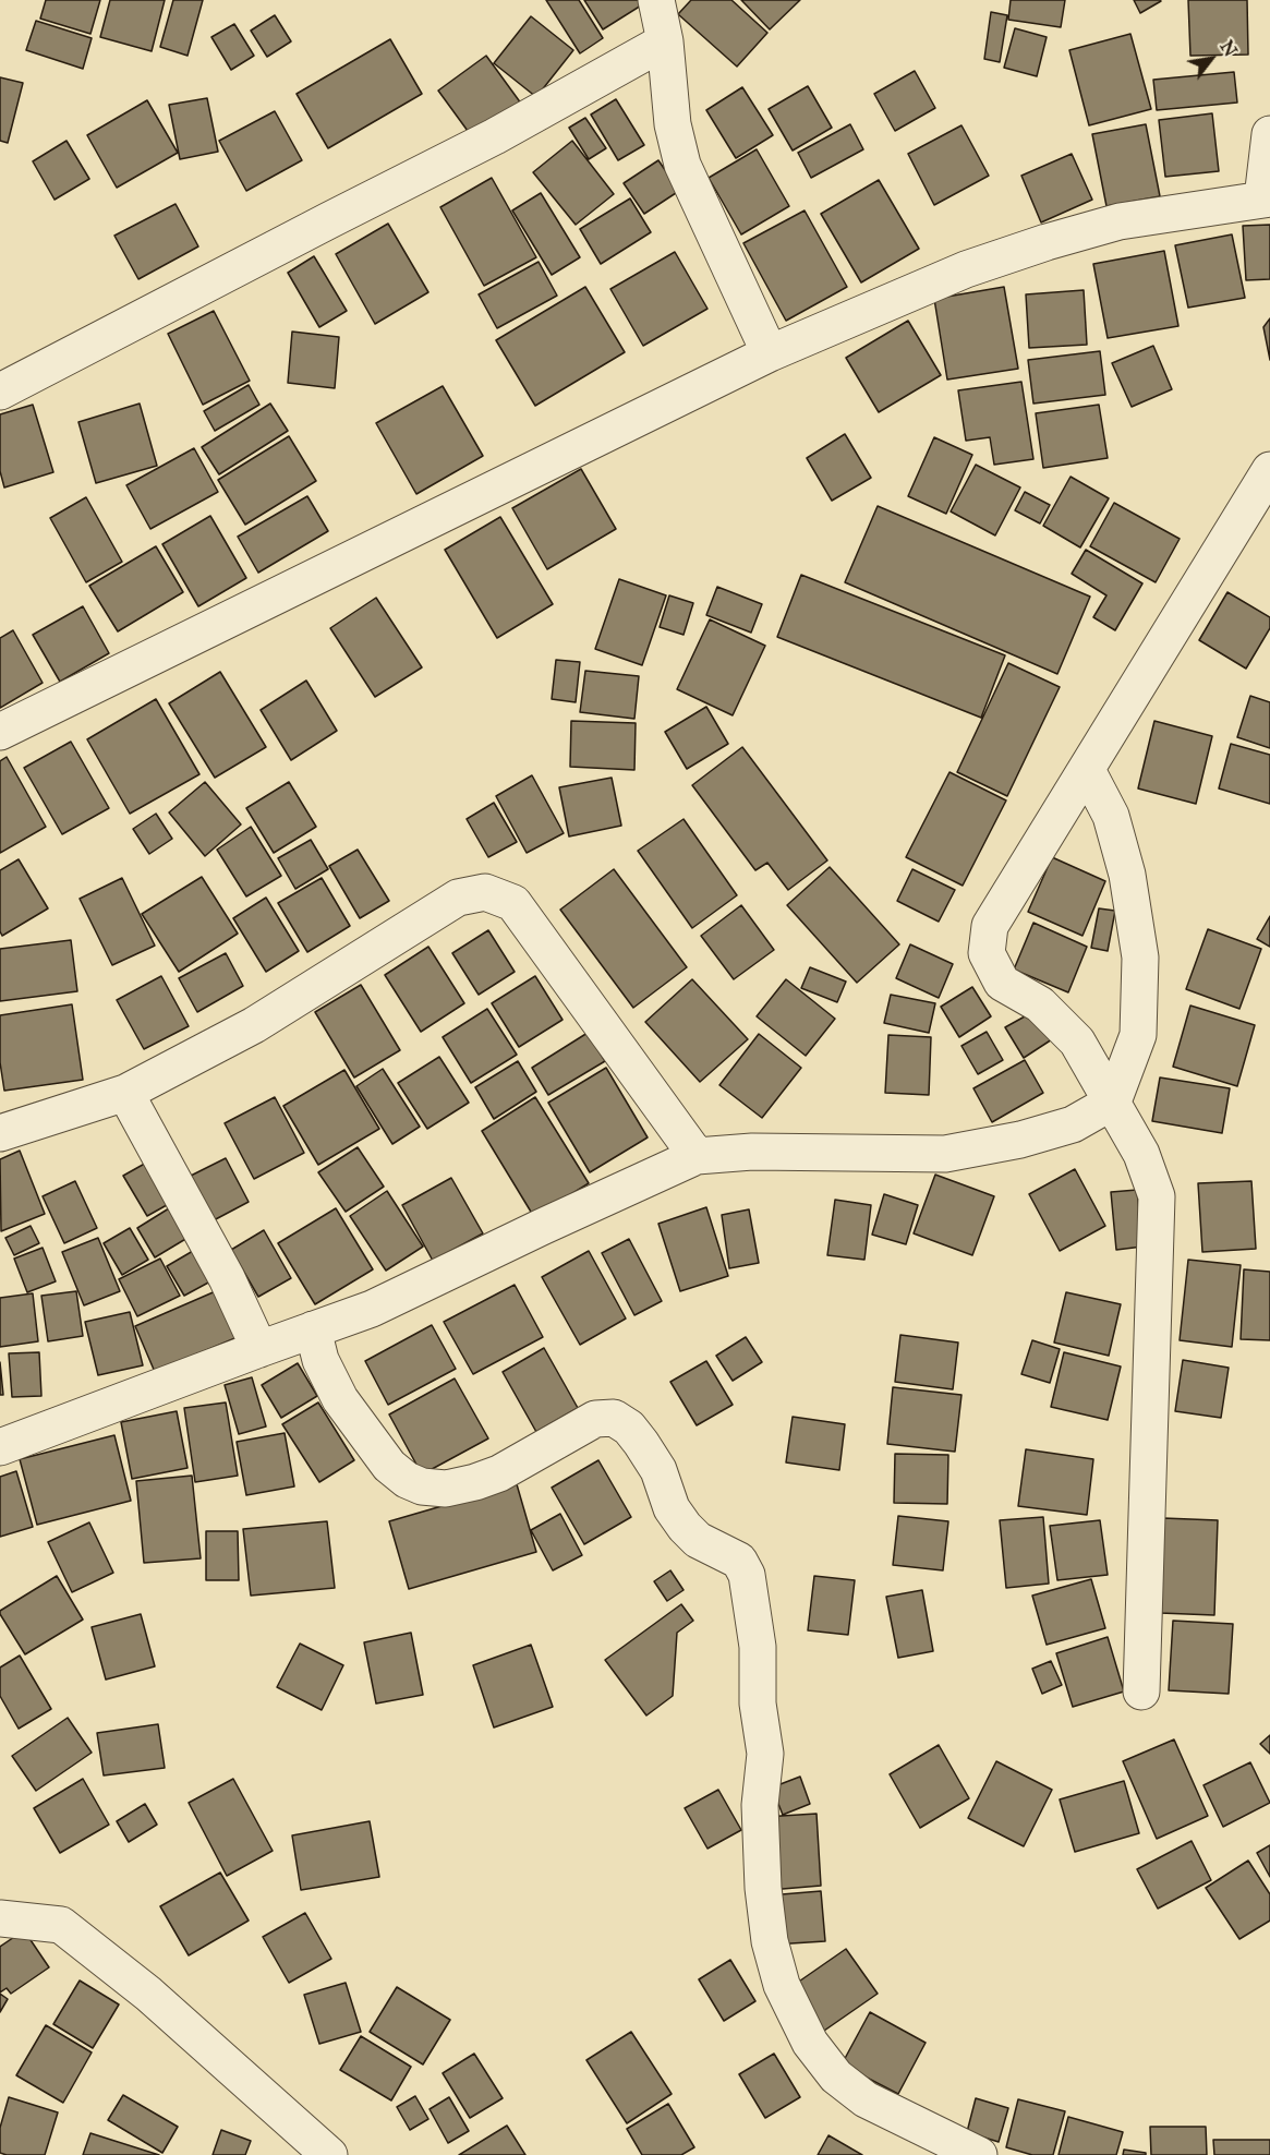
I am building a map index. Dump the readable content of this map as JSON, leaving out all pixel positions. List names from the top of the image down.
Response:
{
  "north": "top right"
}
